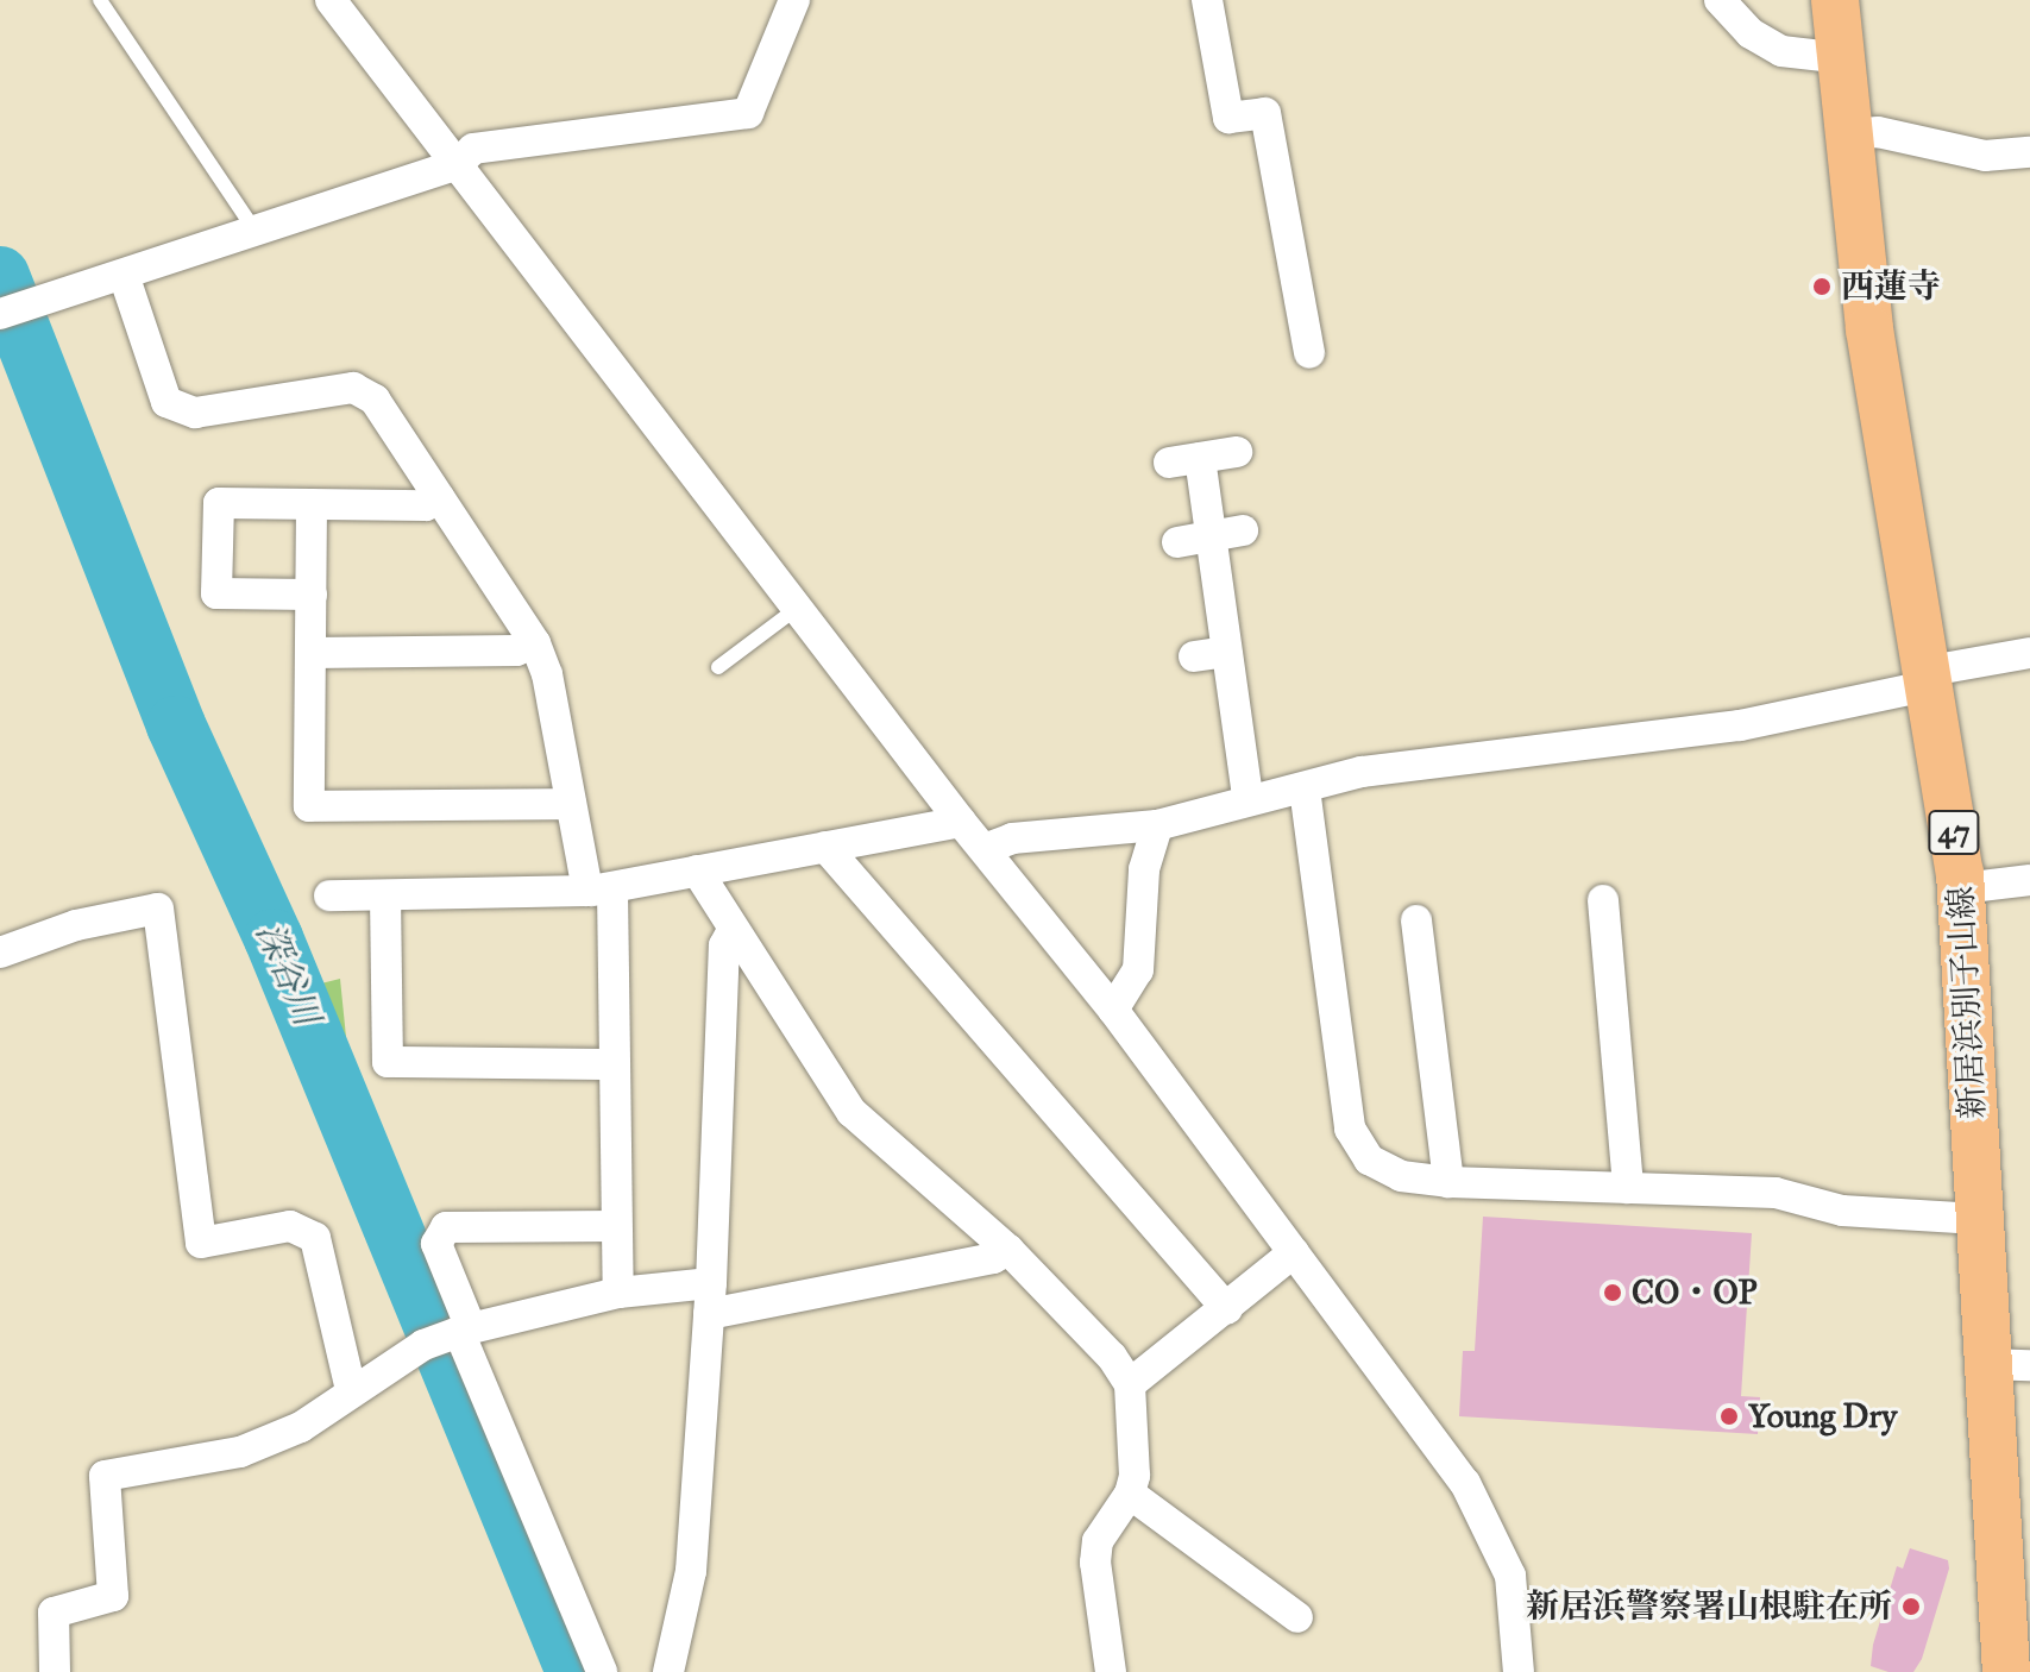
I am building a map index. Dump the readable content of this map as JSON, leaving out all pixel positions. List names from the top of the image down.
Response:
{
  "streets": {
    "main road": ["47", "新居浜別子山線"]
  },
  "water": ["深谷川"],
  "places": [
    "西蓮寺",
    "CO・OP",
    "Young Dry",
    "新居浜警察署山根駐在所"
  ]
}
